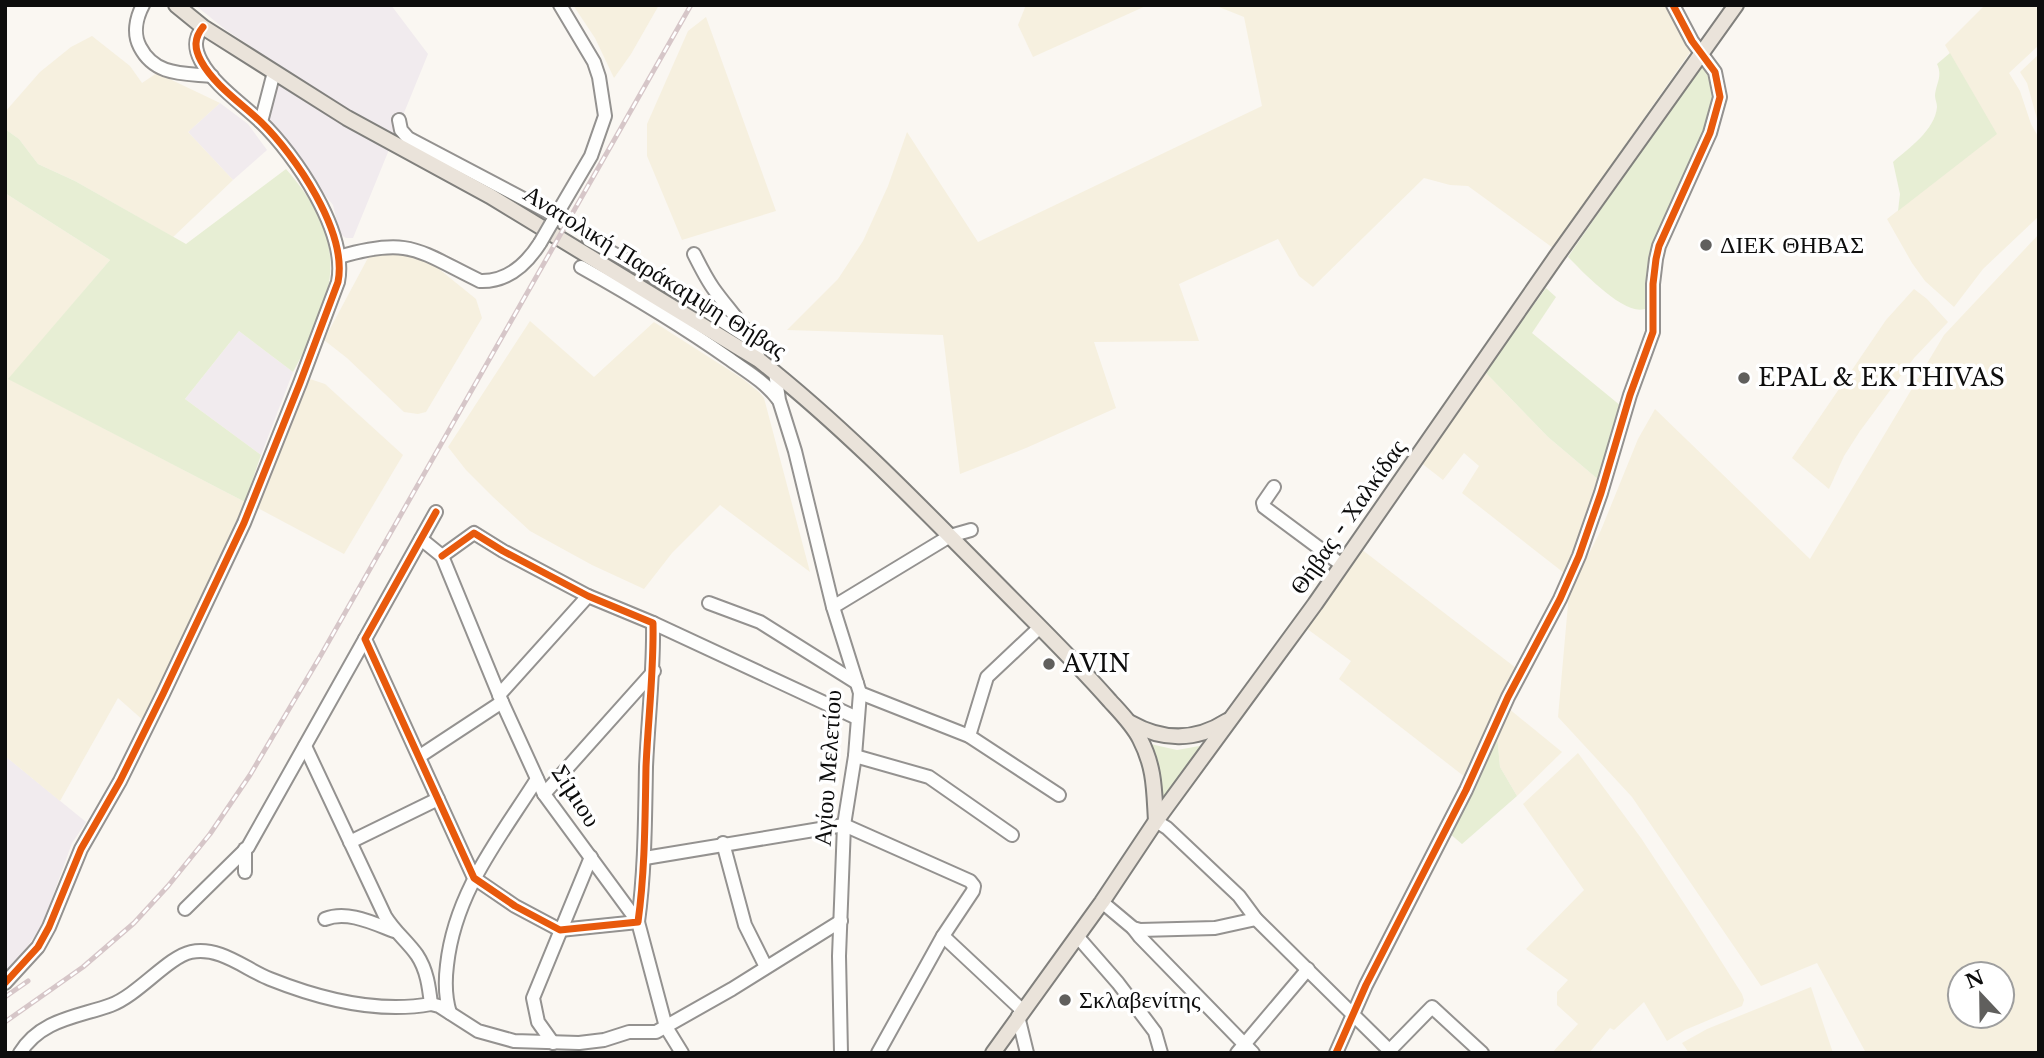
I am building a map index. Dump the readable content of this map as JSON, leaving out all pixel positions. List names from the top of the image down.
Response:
{
  "streets": {
    "main road": ["Ανατολική Παράκαμψη Θήβας", "Θήβας - Χαλκίδας"],
    "street": ["Αγίου Μελετίου", "Σίμιου"]
  },
  "crossings": [
    ["Ανατολική Παράκαμψη Θήβας", "Θήβας - Χαλκίδας"],
    ["Ανατολική Παράκαμψη Θήβας", "Αγίου Μελετίου"]
  ],
  "places": [
    "ΔΙΕΚ ΘΗΒΑΣ",
    "EPAL & EK THIVAS",
    "AVIN",
    "Σκλαβενίτης"
  ],
  "north": "top"
}
